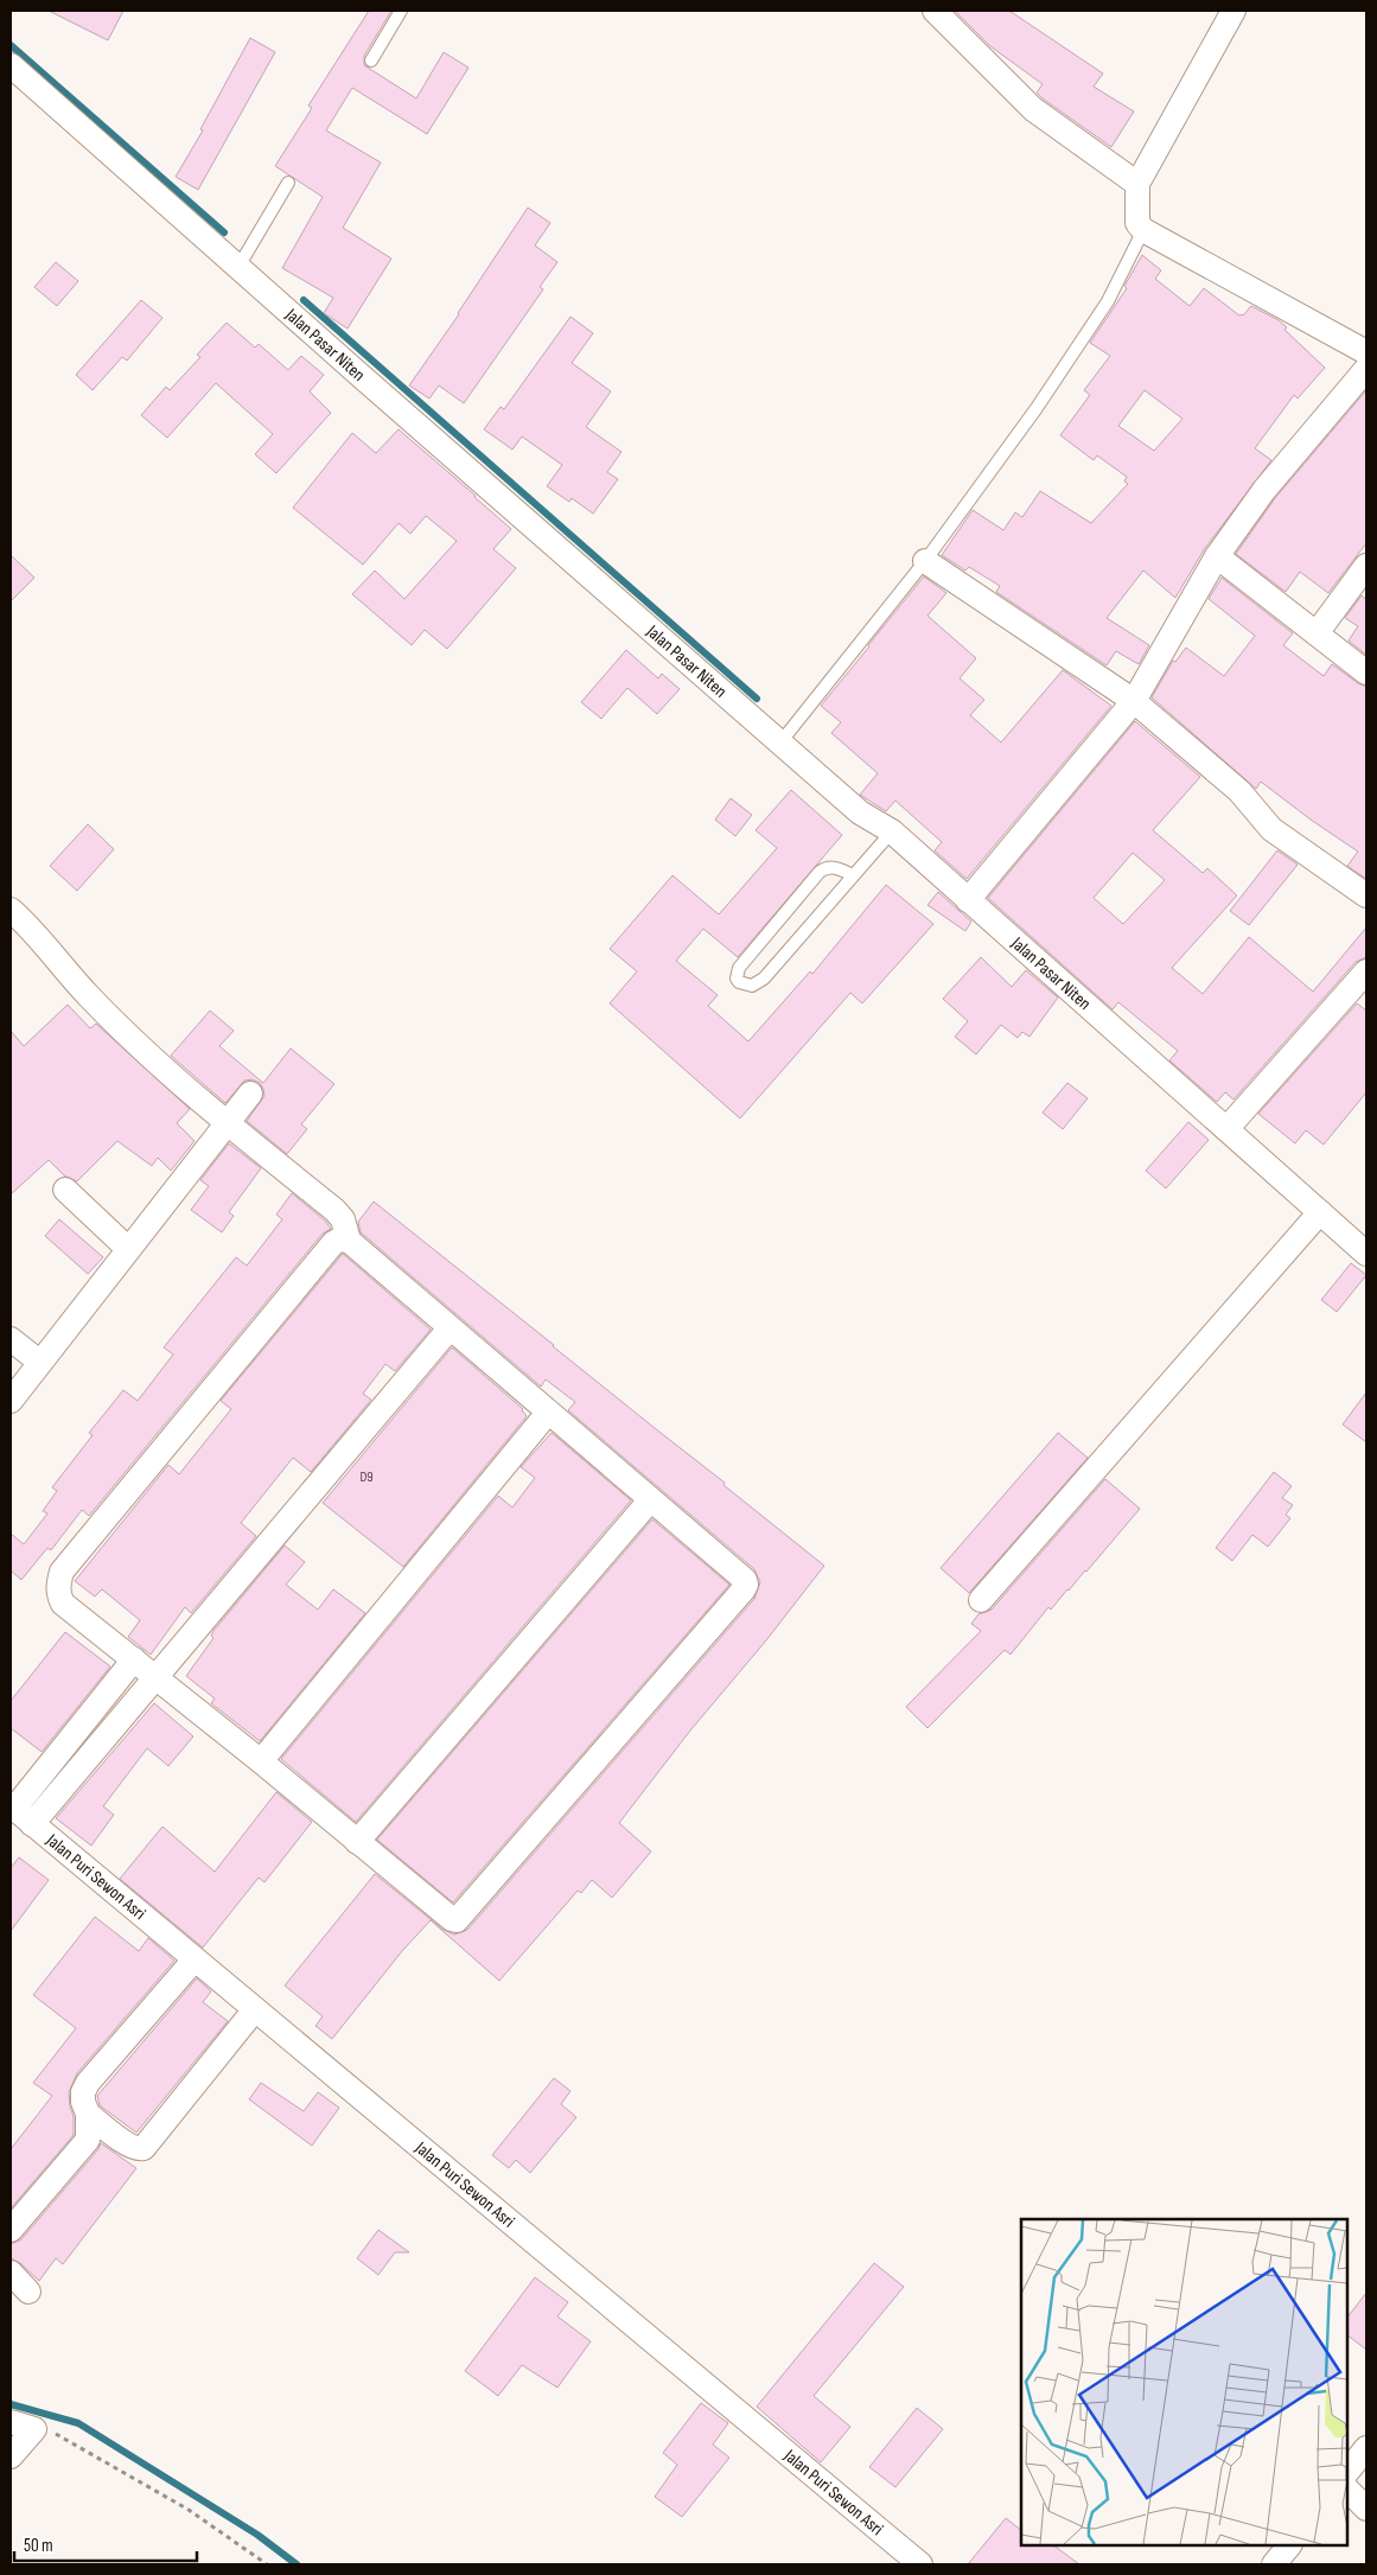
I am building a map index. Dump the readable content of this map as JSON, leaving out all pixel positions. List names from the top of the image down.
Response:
{
  "streets": {
    "street": ["Jalan Pasar Niten", "Jalan Puri Sewon Asri"]
  },
  "house_numbers": ["D9"],
  "scale_bar": "50 m"
}
